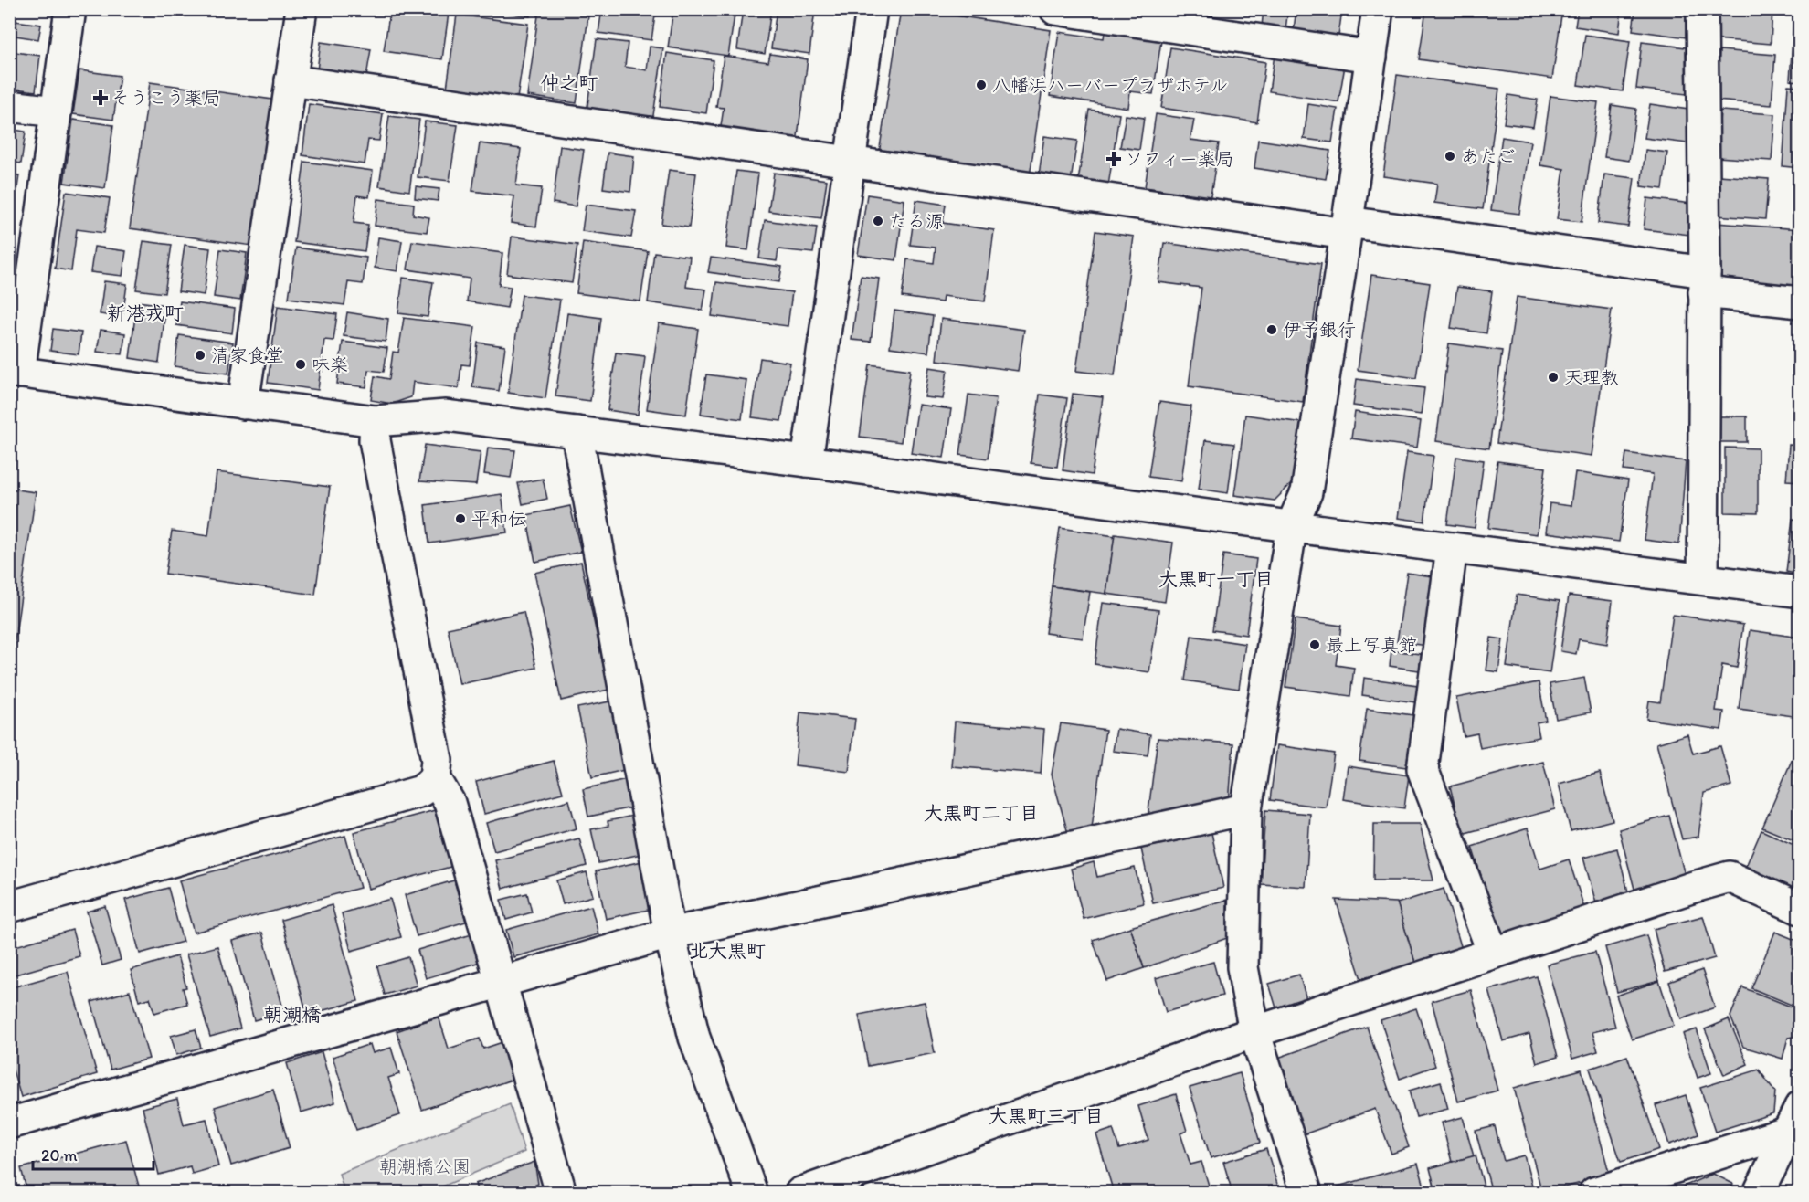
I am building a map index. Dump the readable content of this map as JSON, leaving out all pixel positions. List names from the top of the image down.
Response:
{
  "districts": [
    "仲之町",
    "新港戎町",
    "大黒町一丁目",
    "大黒町二丁目",
    "北大黒町",
    "朝潮橋",
    "大黒町三丁目"
  ],
  "parks": ["朝潮橋公園"],
  "places": {
    "other": [
      "八幡浜ハーバープラザホテル",
      "あたご",
      "たる源",
      "伊予銀行",
      "清家食堂",
      "味楽",
      "天理教",
      "平和伝",
      "最上写真館"
    ],
    "health": ["そうこう薬局", "ソフィー薬局"]
  },
  "scale_bar": "20 m"
}
